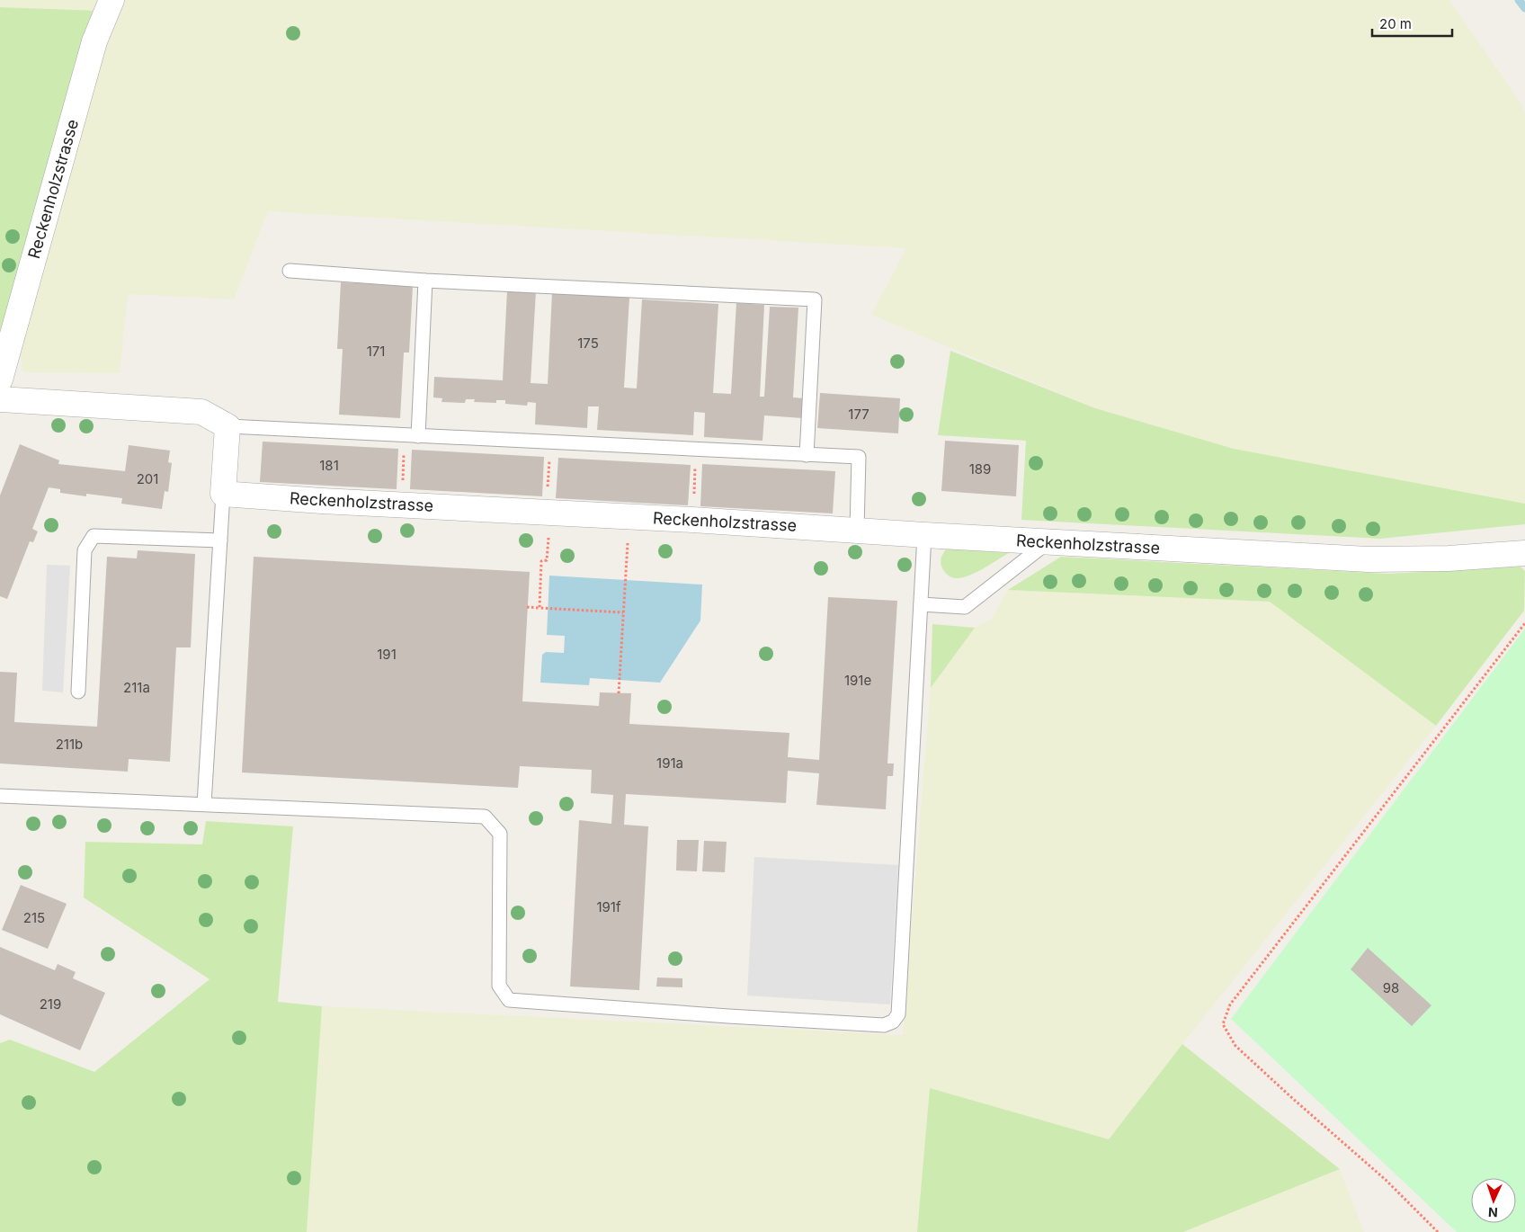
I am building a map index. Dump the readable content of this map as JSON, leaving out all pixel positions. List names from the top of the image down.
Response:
{
  "streets": {
    "street": ["Reckenholzstrasse"]
  },
  "house_numbers": [
    "175",
    "171",
    "177",
    "181",
    "189",
    "201",
    "191",
    "191e",
    "211a",
    "211b",
    "191a",
    "191f",
    "215",
    "98",
    "219"
  ],
  "scale_bar": "20 m",
  "north": "bottom"
}
